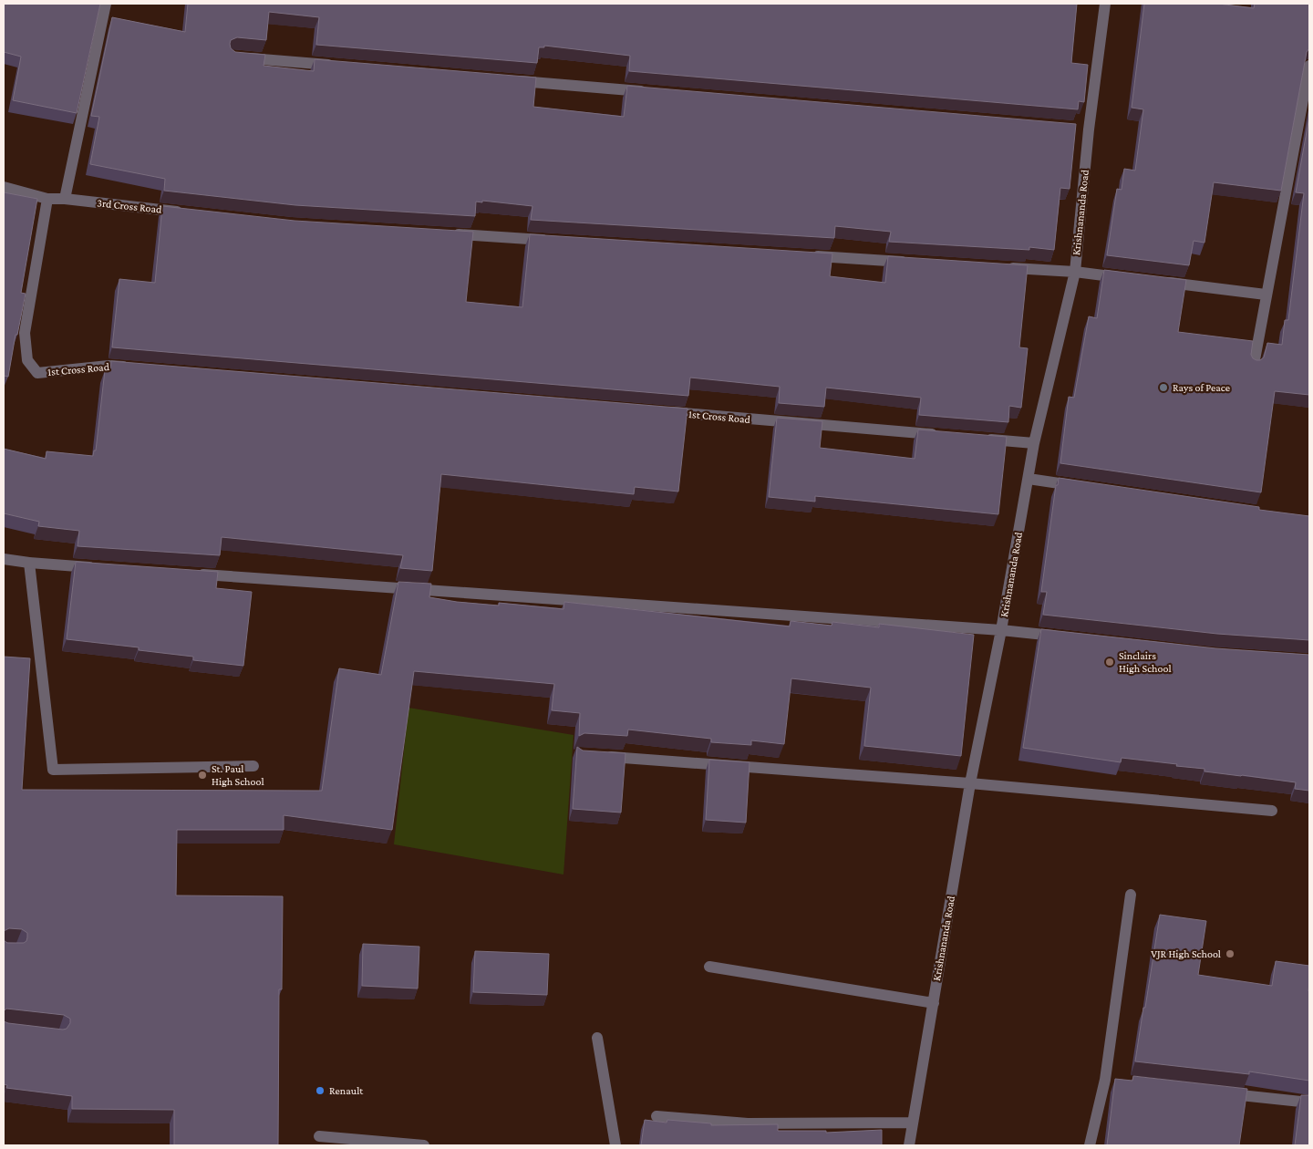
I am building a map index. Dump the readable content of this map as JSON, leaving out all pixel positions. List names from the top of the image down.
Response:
{
  "streets": {
    "street": ["3rd Cross Road", "Krishnananda Road", "1st Cross Road"]
  },
  "crossings": [
    ["3rd Cross Road", "1st Cross Road"]
  ],
  "places": [
    "Rays of Peace",
    "Sinclairs High School",
    "St. Paul High School",
    "VJR High School",
    "Renault"
  ]
}
